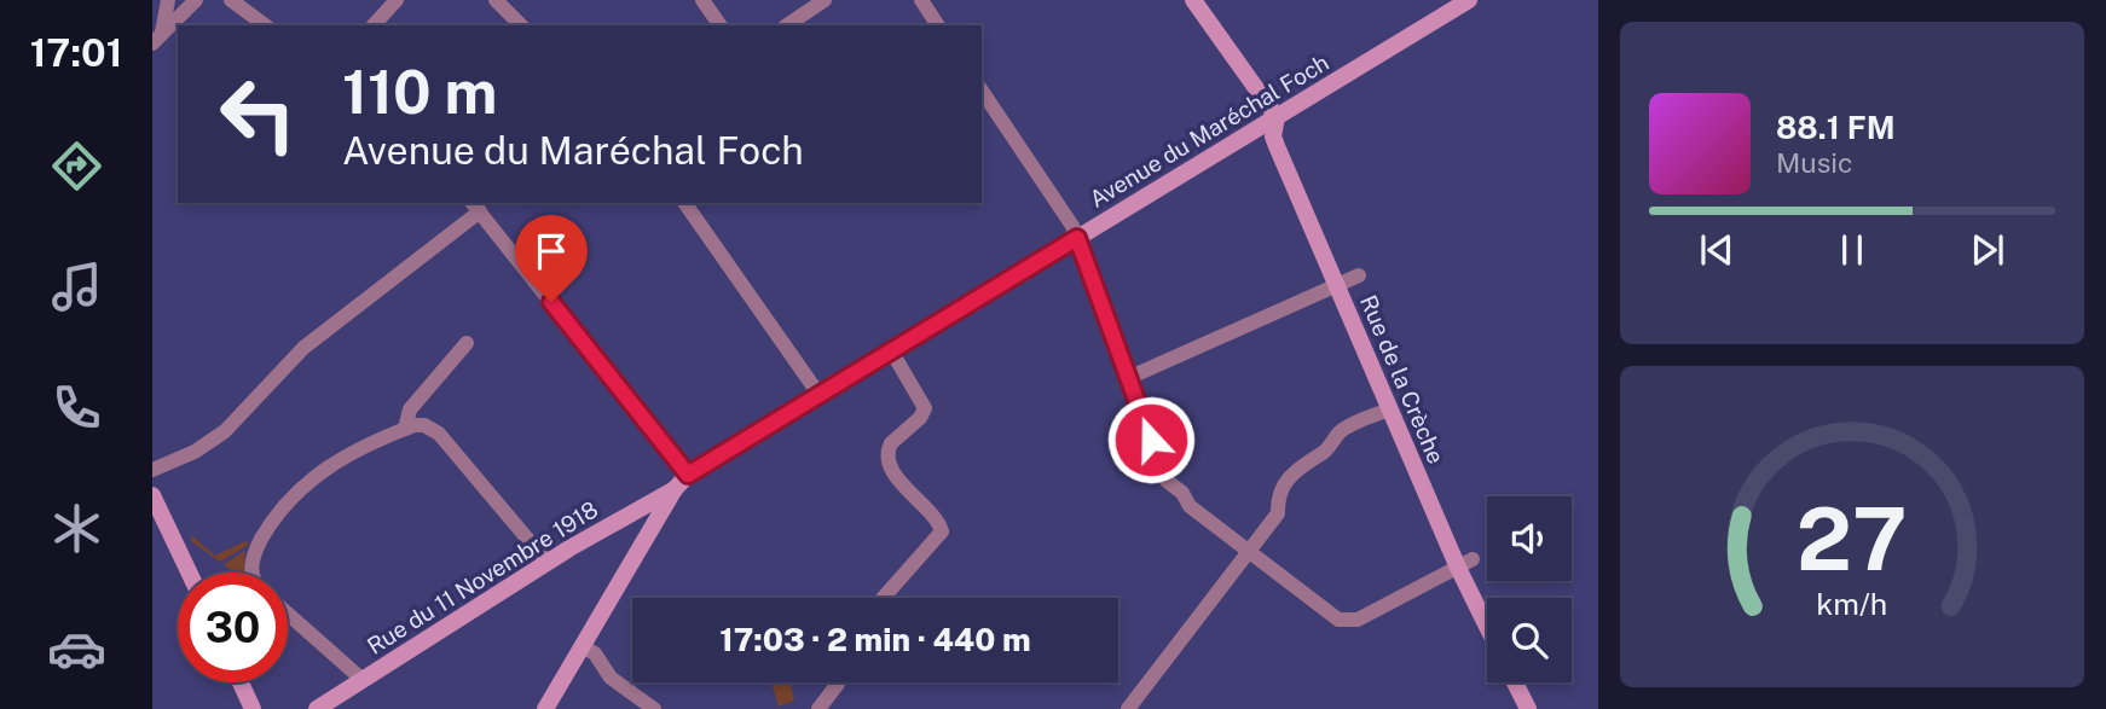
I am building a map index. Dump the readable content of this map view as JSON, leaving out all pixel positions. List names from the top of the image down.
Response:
{
  "streets": {
    "street": ["Avenue du Maréchal Foch", "Rue de la Crèche", "Rue du 11 Novembre 1918"]
  },
  "crossings": [
    ["Avenue du Maréchal Foch", "Rue de la Crèche"],
    ["Avenue du Maréchal Foch", "Rue du 11 Novembre 1918"]
  ],
  "page": {
    "tabs": "17:01",
    "turn": ["110 m", "Avenue du Maréchal Foch"],
    "song": ["88.1 FM", "Music"],
    "limit": "30",
    "trip": "17:03 · 2 min · 440 m",
    "gauge": ["27", "km/h"]
  }
}
